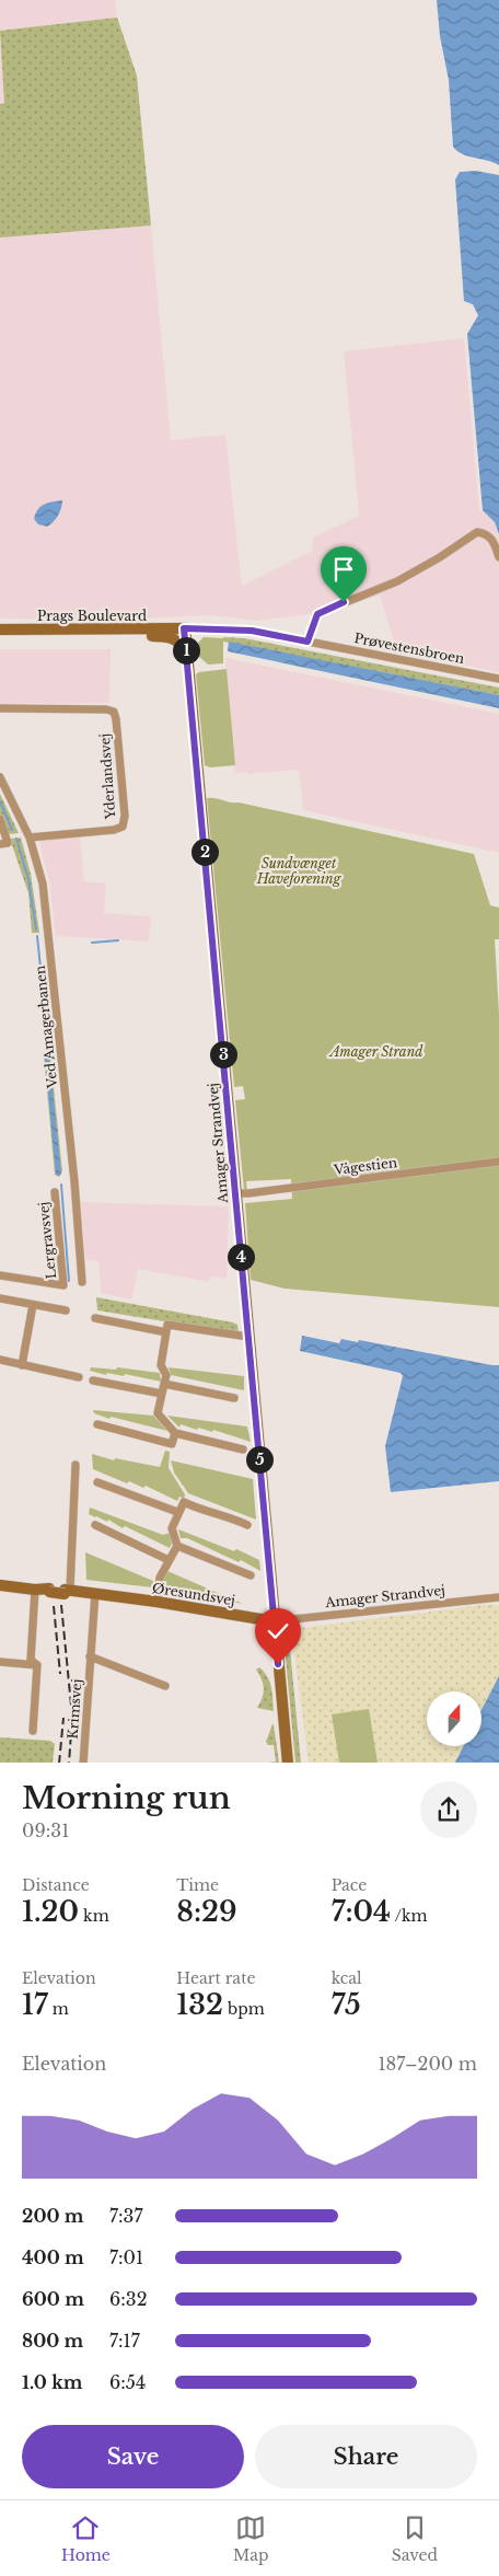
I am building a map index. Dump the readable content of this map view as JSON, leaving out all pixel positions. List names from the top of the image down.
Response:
{
  "streets": {
    "street": [
      "Prags Boulevard",
      "Prøvestensbroen",
      "Yderlandsvej",
      "Ved Amagerbanen",
      "Amager Strandvej",
      "Vågestien",
      "Lergravsvej",
      "Øresundsvej",
      "Krimsvej"
    ]
  },
  "crossings": [
    ["Prags Boulevard", "Prøvestensbroen"],
    ["Prags Boulevard", "Amager Strandvej"],
    ["Prøvestensbroen", "Amager Strandvej"],
    ["Yderlandsvej", "Ved Amagerbanen"],
    ["Amager Strandvej", "Vågestien"],
    ["Amager Strandvej", "Øresundsvej"],
    ["Øresundsvej", "Krimsvej"]
  ],
  "parks": ["Sundvænget Haveforening", "Amager Strand"],
  "north": "top",
  "page": {
    "pins": [
      "1",
      "2",
      "3",
      "4",
      "5"
    ],
    "heading": ["Morning run", "09:31"],
    "stats": [
      ["Distance", "1.20 km"],
      ["Time", "8:29"],
      ["Pace", "7:04 /km"],
      ["Elevation", "17 m"],
      ["Heart rate", "132 bpm"],
      ["kcal", "75"]
    ],
    "chart": ["Elevation", "187–200 m"],
    "list": [
      {
        "name": "200 m",
        "note": "7:37"
      },
      {
        "name": "400 m",
        "note": "7:01"
      },
      {
        "name": "600 m",
        "note": "6:32"
      },
      {
        "name": "800 m",
        "note": "7:17"
      },
      {
        "name": "1.0 km",
        "note": "6:54"
      }
    ],
    "buttons": ["Save", "Share"],
    "tabs": ["Home", "Map", "Saved"]
  }
}
